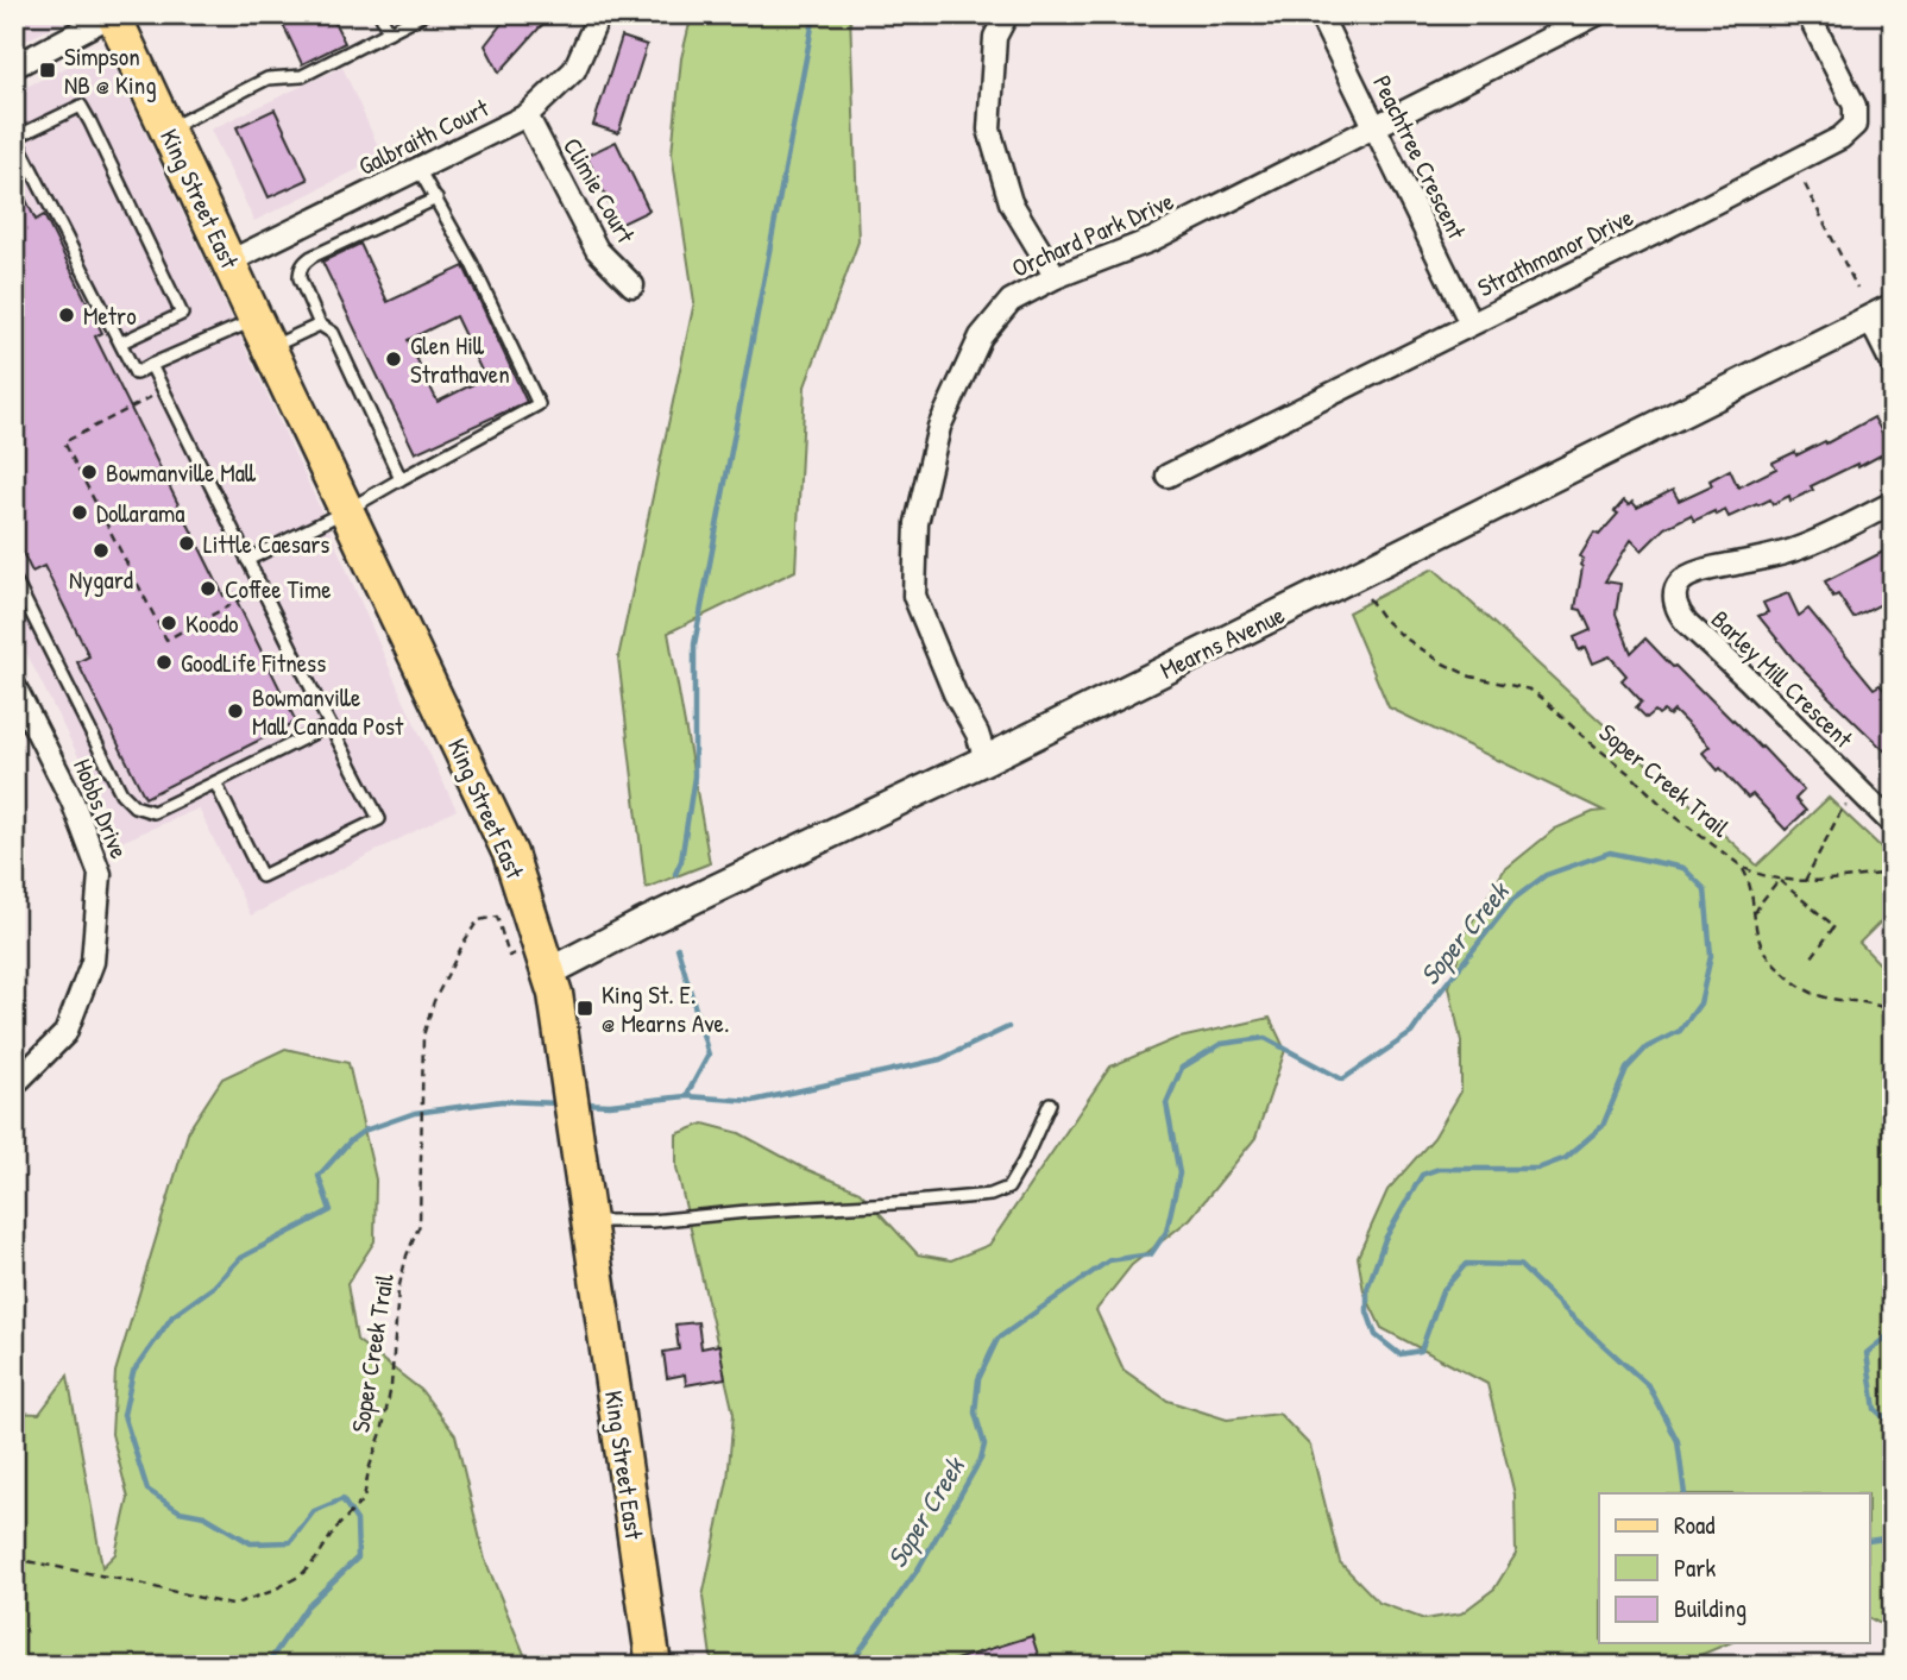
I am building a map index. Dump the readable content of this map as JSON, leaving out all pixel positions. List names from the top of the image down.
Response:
{
  "streets": {
    "main road": ["King Street East"],
    "street": [
      "Galbraith Court",
      "Peachtree Crescent",
      "Climie Court",
      "Orchard Park Drive",
      "Strathmanor Drive",
      "Mearns Avenue",
      "Barley Mill Crescent",
      "Hobbs Drive"
    ],
    "path": ["Soper Creek Trail"]
  },
  "crossings": [
    ["Galbraith Court", "Climie Court"],
    ["Galbraith Court", "King Street East"],
    ["Peachtree Crescent", "Orchard Park Drive"],
    ["Peachtree Crescent", "Strathmanor Drive"],
    ["King Street East", "Mearns Avenue"],
    ["King Street East", "Soper Creek Trail"],
    ["Orchard Park Drive", "Mearns Avenue"],
    ["Mearns Avenue", "Soper Creek Trail"]
  ],
  "water": ["Soper Creek"],
  "places": {
    "transit": ["Simpson NB @ King", "King St. E. @ Mearns Ave."],
    "other": [
      "Metro",
      "Glen Hill Strathaven",
      "Bowmanville Mall",
      "Dollarama",
      "Little Caesars",
      "Nygard",
      "Coffee Time",
      "Koodo",
      "GoodLife Fitness",
      "Bowmanville Mall Canada Post"
    ]
  },
  "legend": ["Road", "Park", "Building"]
}
